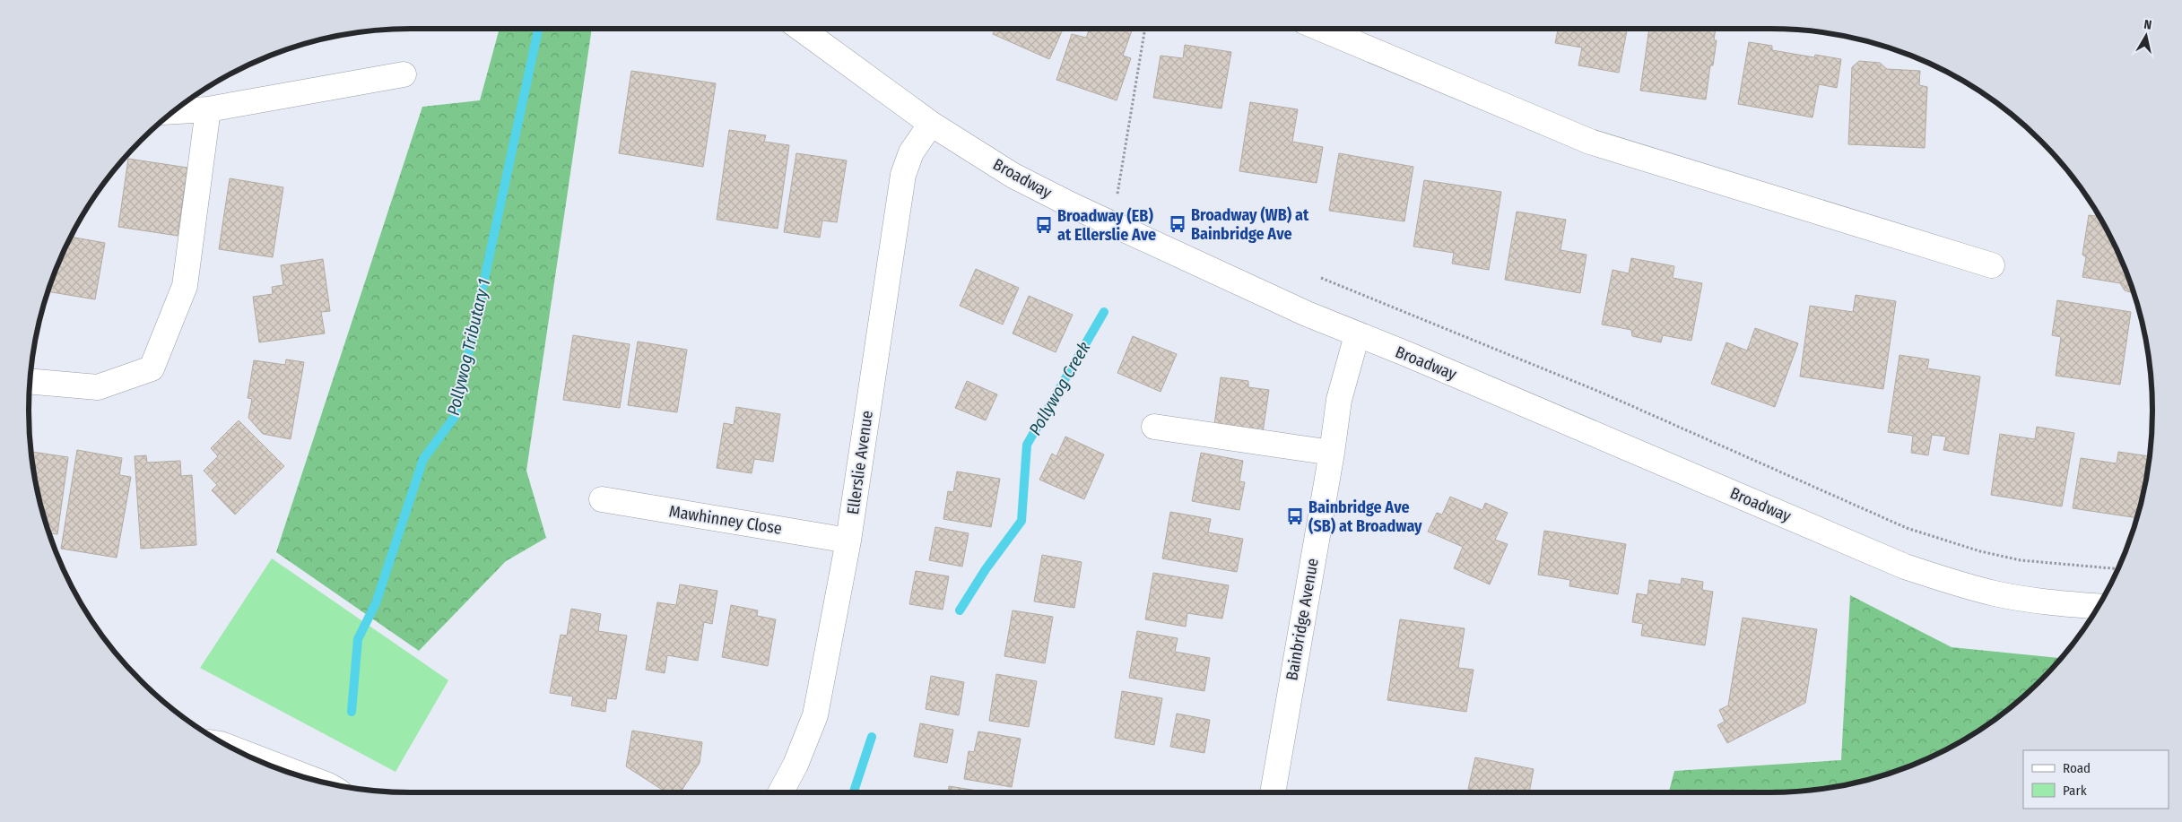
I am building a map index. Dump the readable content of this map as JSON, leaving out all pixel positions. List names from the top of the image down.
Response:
{
  "streets": {
    "street": [
      "Broadway",
      "Ellerslie Avenue",
      "Mawhinney Close",
      "Bainbridge Avenue"
    ]
  },
  "crossings": [
    ["Broadway", "Ellerslie Avenue"],
    ["Broadway", "Bainbridge Avenue"],
    ["Ellerslie Avenue", "Mawhinney Close"]
  ],
  "water": ["Pollywog Tributary 1", "Pollywog Creek"],
  "places": {
    "bus stop": ["Broadway (WB) at Bainbridge Ave", "Broadway (EB) at Ellerslie Ave", "Bainbridge Ave (SB) at Broadway"]
  },
  "legend": ["Road", "Park"],
  "north": "top"
}
